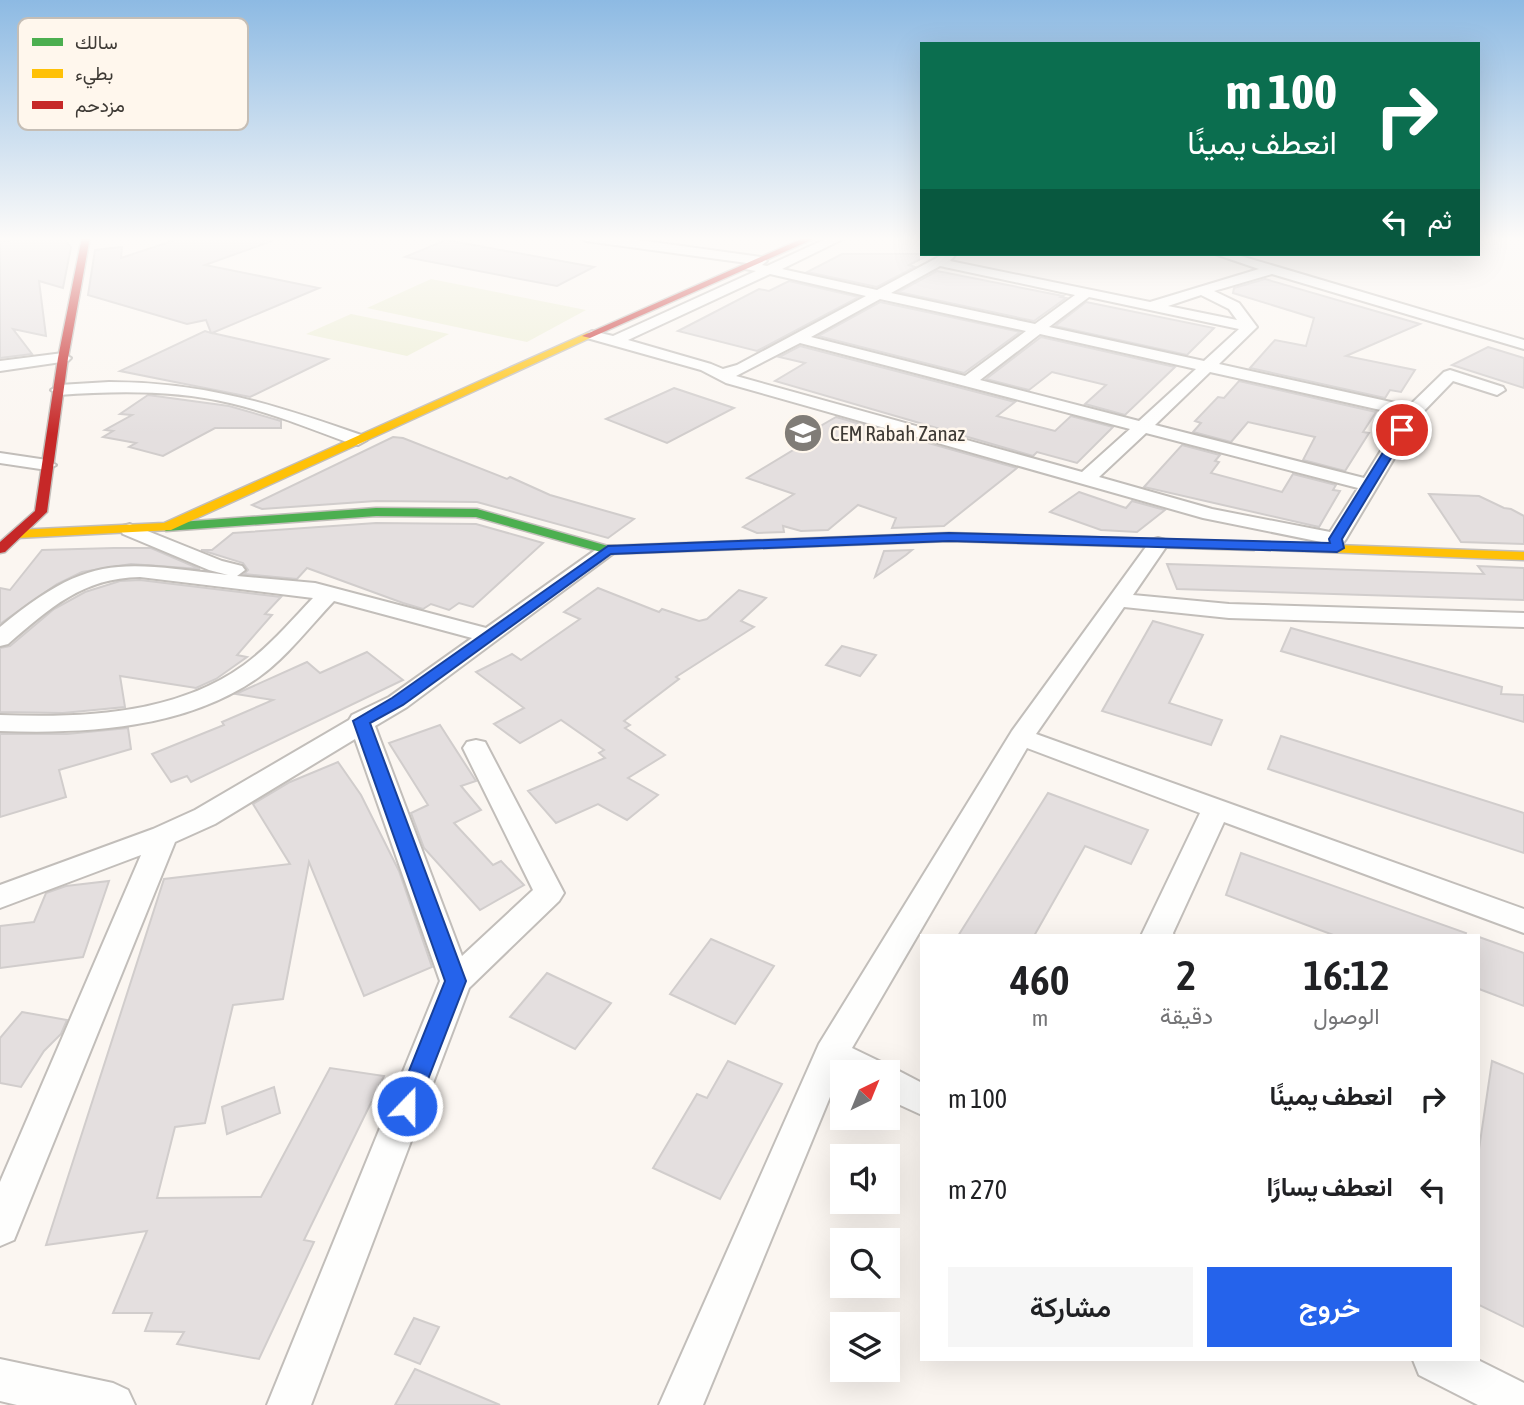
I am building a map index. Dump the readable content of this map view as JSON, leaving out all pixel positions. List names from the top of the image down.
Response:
{
  "places": {
    "school or university": ["CEM Rabah Zanaz"]
  },
  "legend": ["سالك", "بطيء", "مزدحم"],
  "north": "top right",
  "page": {
    "turn": ["100 m", "انعطف يمينًا"],
    "then": "ثم",
    "eta": [
      "16:12",
      "الوصول",
      "2",
      "دقيقة",
      "460",
      "m"
    ],
    "list": [
      {
        "name": "انعطف يمينًا",
        "value": "100 m"
      },
      {
        "name": "انعطف يسارًا",
        "value": "270 m"
      }
    ],
    "buttons": ["خروج", "مشاركة"]
  }
}
